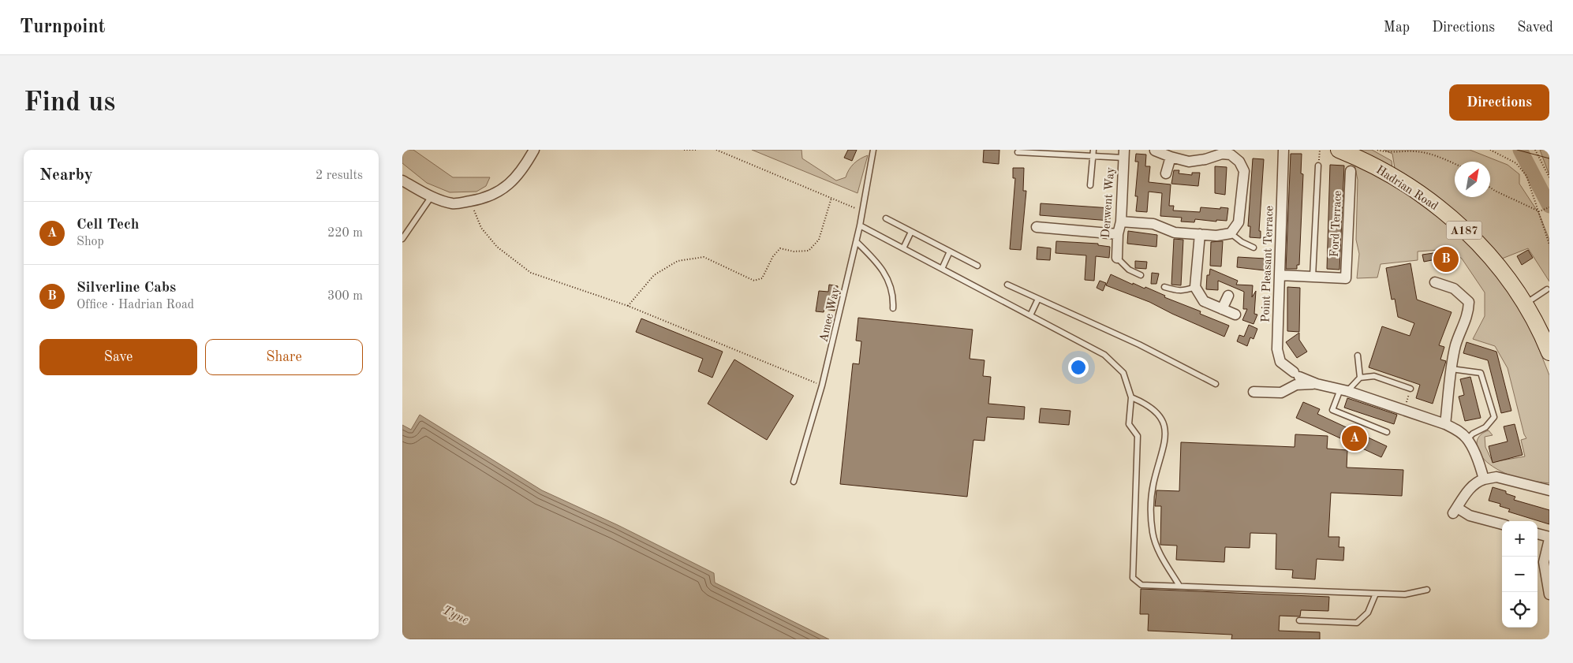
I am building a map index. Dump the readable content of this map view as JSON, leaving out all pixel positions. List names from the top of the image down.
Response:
{
  "streets": {
    "main road": ["Hadrian Road", "A187"],
    "street": ["Derwent Way", "Ford Terrace", "Point Pleasant Terrace"],
    "lane": ["Amec Way"]
  },
  "water": ["Tyne"],
  "north": "top right",
  "page": {
    "header": "Turnpoint",
    "nav": ["Map", "Directions", "Saved"],
    "buttons": [
      "Directions",
      ["Save", "Share"]
    ],
    "title": "Find us",
    "heading": ["Nearby", "2 results"],
    "list": [
      {
        "mark": "A",
        "name": "Cell Tech",
        "note": "Shop",
        "value": "220 m"
      },
      {
        "mark": "B",
        "name": "Silverline Cabs",
        "note": "Office · Hadrian Road",
        "value": "300 m"
      }
    ],
    "pins": ["B", "A"],
    "map_buttons": ["+", "−"]
  }
}
